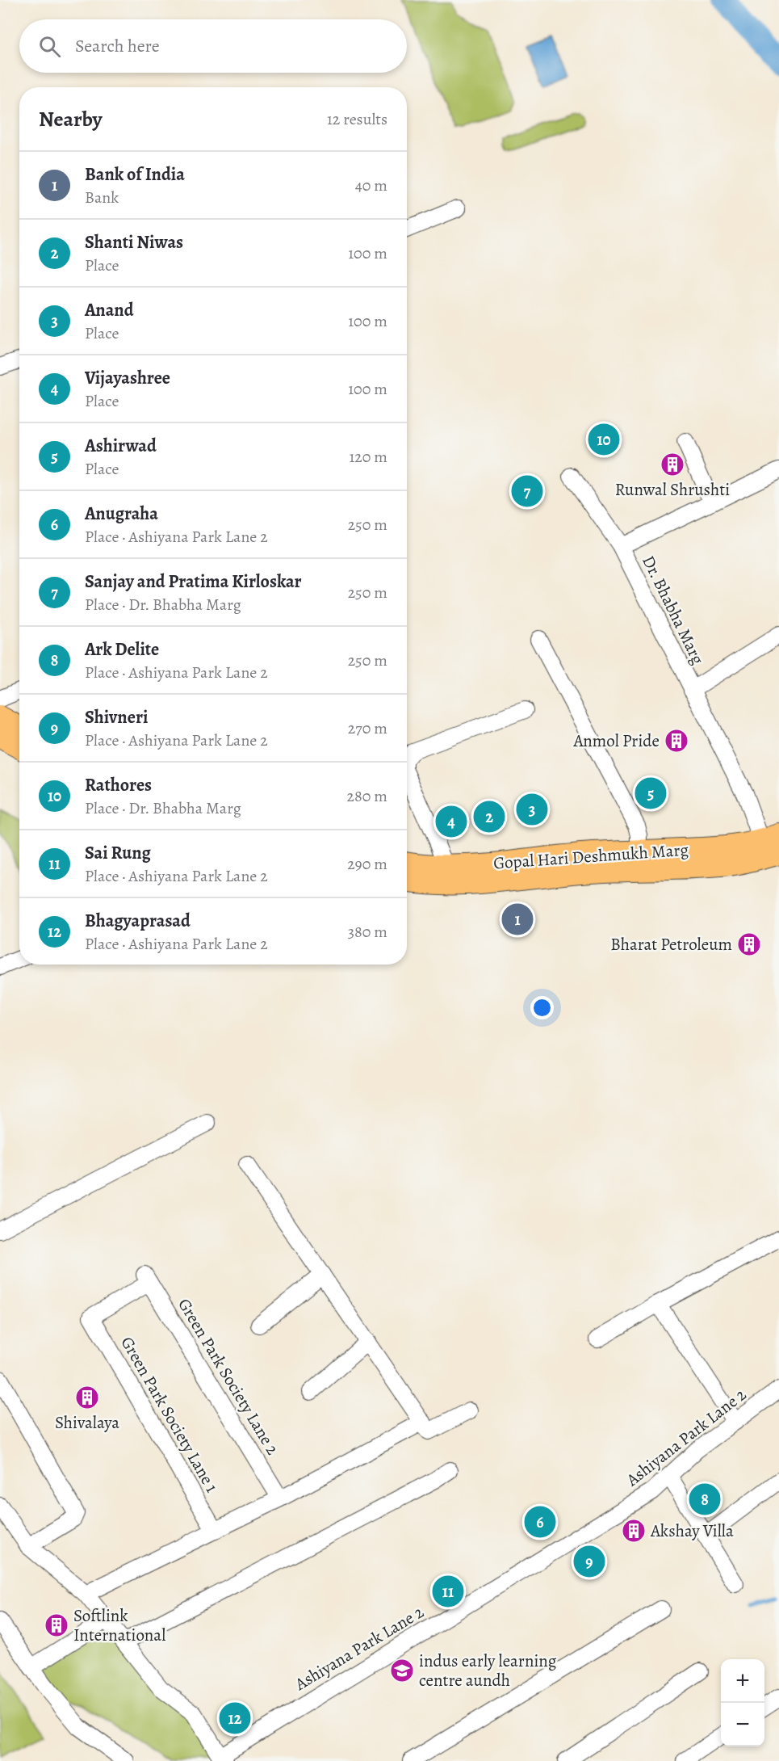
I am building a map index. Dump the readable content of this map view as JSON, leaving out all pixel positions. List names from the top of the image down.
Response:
{
  "streets": {
    "main road": ["Gopal Hari Deshmukh Marg"],
    "street": [
      "Dr. Bhabha Marg",
      "Green Park Society Lane 2",
      "Green Park Society Lane 1",
      "Ashiyana Park Lane 2"
    ]
  },
  "crossings": [
    ["Dr. Bhabha Marg", "Gopal Hari Deshmukh Marg"],
    ["Green Park Society Lane 2", "Green Park Society Lane 1"]
  ],
  "places": {
    "building": [
      "Runwal Shrushti",
      "Anmol Pride",
      "Bharat Petroleum",
      "Shivalaya",
      "Akshay Villa",
      "Softlink International"
    ],
    "school or university": ["indus early learning centre aundh"]
  },
  "page": {
    "search": "Search here",
    "heading": ["Nearby", "12 results"],
    "list": [
      {
        "mark": "1",
        "name": "Bank of India",
        "note": "Bank",
        "value": "40 m"
      },
      {
        "mark": "2",
        "name": "Shanti Niwas",
        "note": "Place",
        "value": "100 m"
      },
      {
        "mark": "3",
        "name": "Anand",
        "note": "Place",
        "value": "100 m"
      },
      {
        "mark": "4",
        "name": "Vijayashree",
        "note": "Place",
        "value": "100 m"
      },
      {
        "mark": "5",
        "name": "Ashirwad",
        "note": "Place",
        "value": "120 m"
      },
      {
        "mark": "6",
        "name": "Anugraha",
        "note": "Place · Ashiyana Park Lane 2",
        "value": "250 m"
      },
      {
        "mark": "7",
        "name": "Sanjay and Pratima Kirloskar",
        "note": "Place · Dr. Bhabha Marg",
        "value": "250 m"
      },
      {
        "mark": "8",
        "name": "Ark Delite",
        "note": "Place · Ashiyana Park Lane 2",
        "value": "250 m"
      },
      {
        "mark": "9",
        "name": "Shivneri",
        "note": "Place · Ashiyana Park Lane 2",
        "value": "270 m"
      },
      {
        "mark": "10",
        "name": "Rathores",
        "note": "Place · Dr. Bhabha Marg",
        "value": "280 m"
      },
      {
        "mark": "11",
        "name": "Sai Rung",
        "note": "Place · Ashiyana Park Lane 2",
        "value": "290 m"
      },
      {
        "mark": "12",
        "name": "Bhagyaprasad",
        "note": "Place · Ashiyana Park Lane 2",
        "value": "380 m"
      }
    ],
    "pins": [
      "10",
      "7",
      "5",
      "3",
      "2",
      "4",
      "1",
      "8",
      "6",
      "9",
      "11",
      "12"
    ],
    "map_buttons": ["+", "−"]
  }
}
